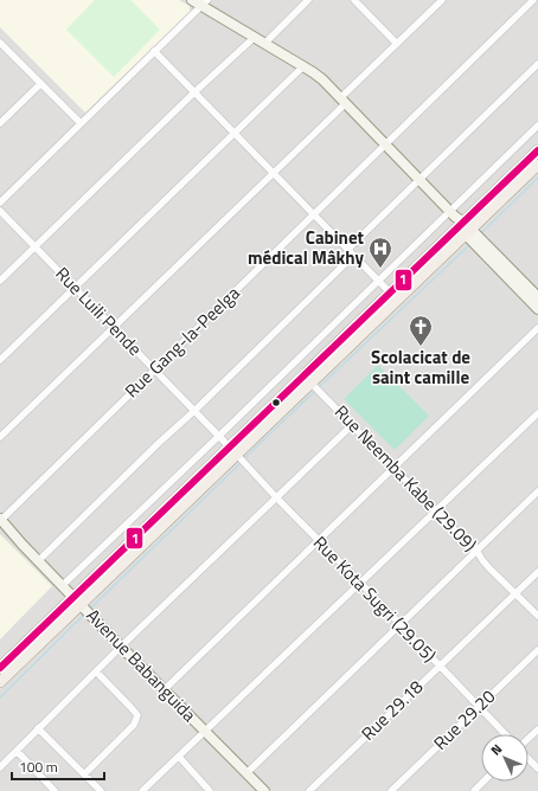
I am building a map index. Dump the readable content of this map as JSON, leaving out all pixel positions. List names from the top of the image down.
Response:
{
  "streets": {
    "main road": ["Avenue Babanguida"],
    "street": [
      "Rue Luili Pende",
      "Rue Gang-la-Peelga",
      "Rue Neemba Kabe (29.09)",
      "Rue Kota Sugri (29.05)",
      "Rue 29.18",
      "Rue 29.20"
    ]
  },
  "crossings": [
    ["Rue Luili Pende", "Rue Gang-la-Peelga"],
    ["Rue Luili Pende", "Rue Kota Sugri (29.05)"],
    ["Rue Gang-la-Peelga", "Avenue Babanguida"],
    ["Rue Neemba Kabe (29.09)", "Rue 29.18"],
    ["Rue Kota Sugri (29.05)", "Rue 29.18"],
    ["Rue Kota Sugri (29.05)", "Rue 29.20"]
  ],
  "places": {
    "hospital": ["Cabinet médical Mâkhy"],
    "church": ["Scolacicat de saint camille"]
  },
  "lines": ["transit line 1"],
  "scale_bar": "100 m",
  "north": "top left"
}
